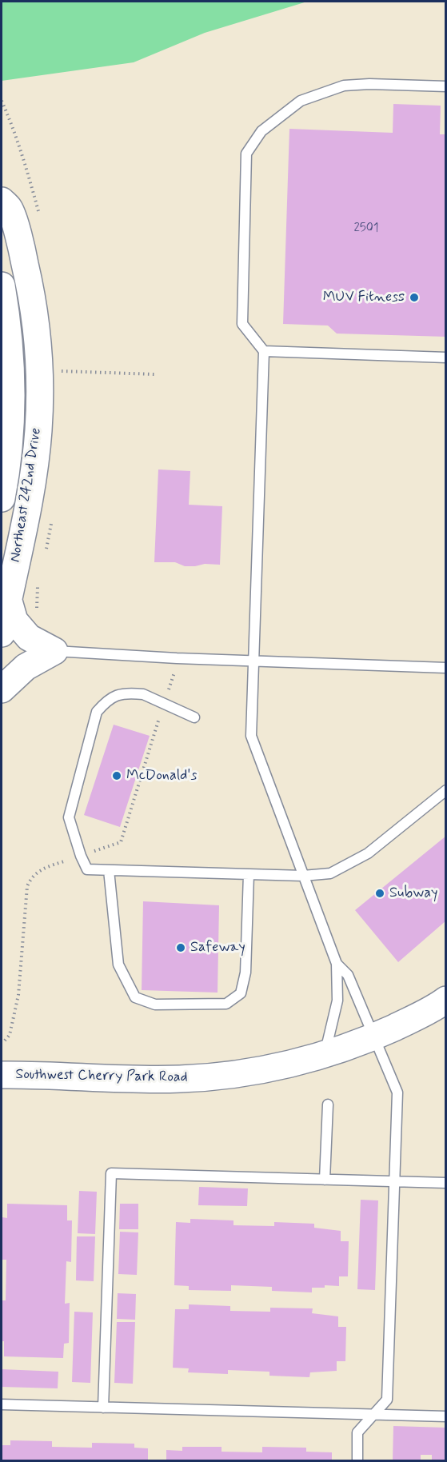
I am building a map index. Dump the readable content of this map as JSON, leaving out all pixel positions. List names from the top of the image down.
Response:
{
  "streets": {
    "main road": ["Northeast 242nd Drive", "Southwest Cherry Park Road"]
  },
  "places": [
    "MUV Fitness",
    "McDonald's",
    "Subway",
    "Safeway"
  ],
  "house_numbers": ["2501"]
}
